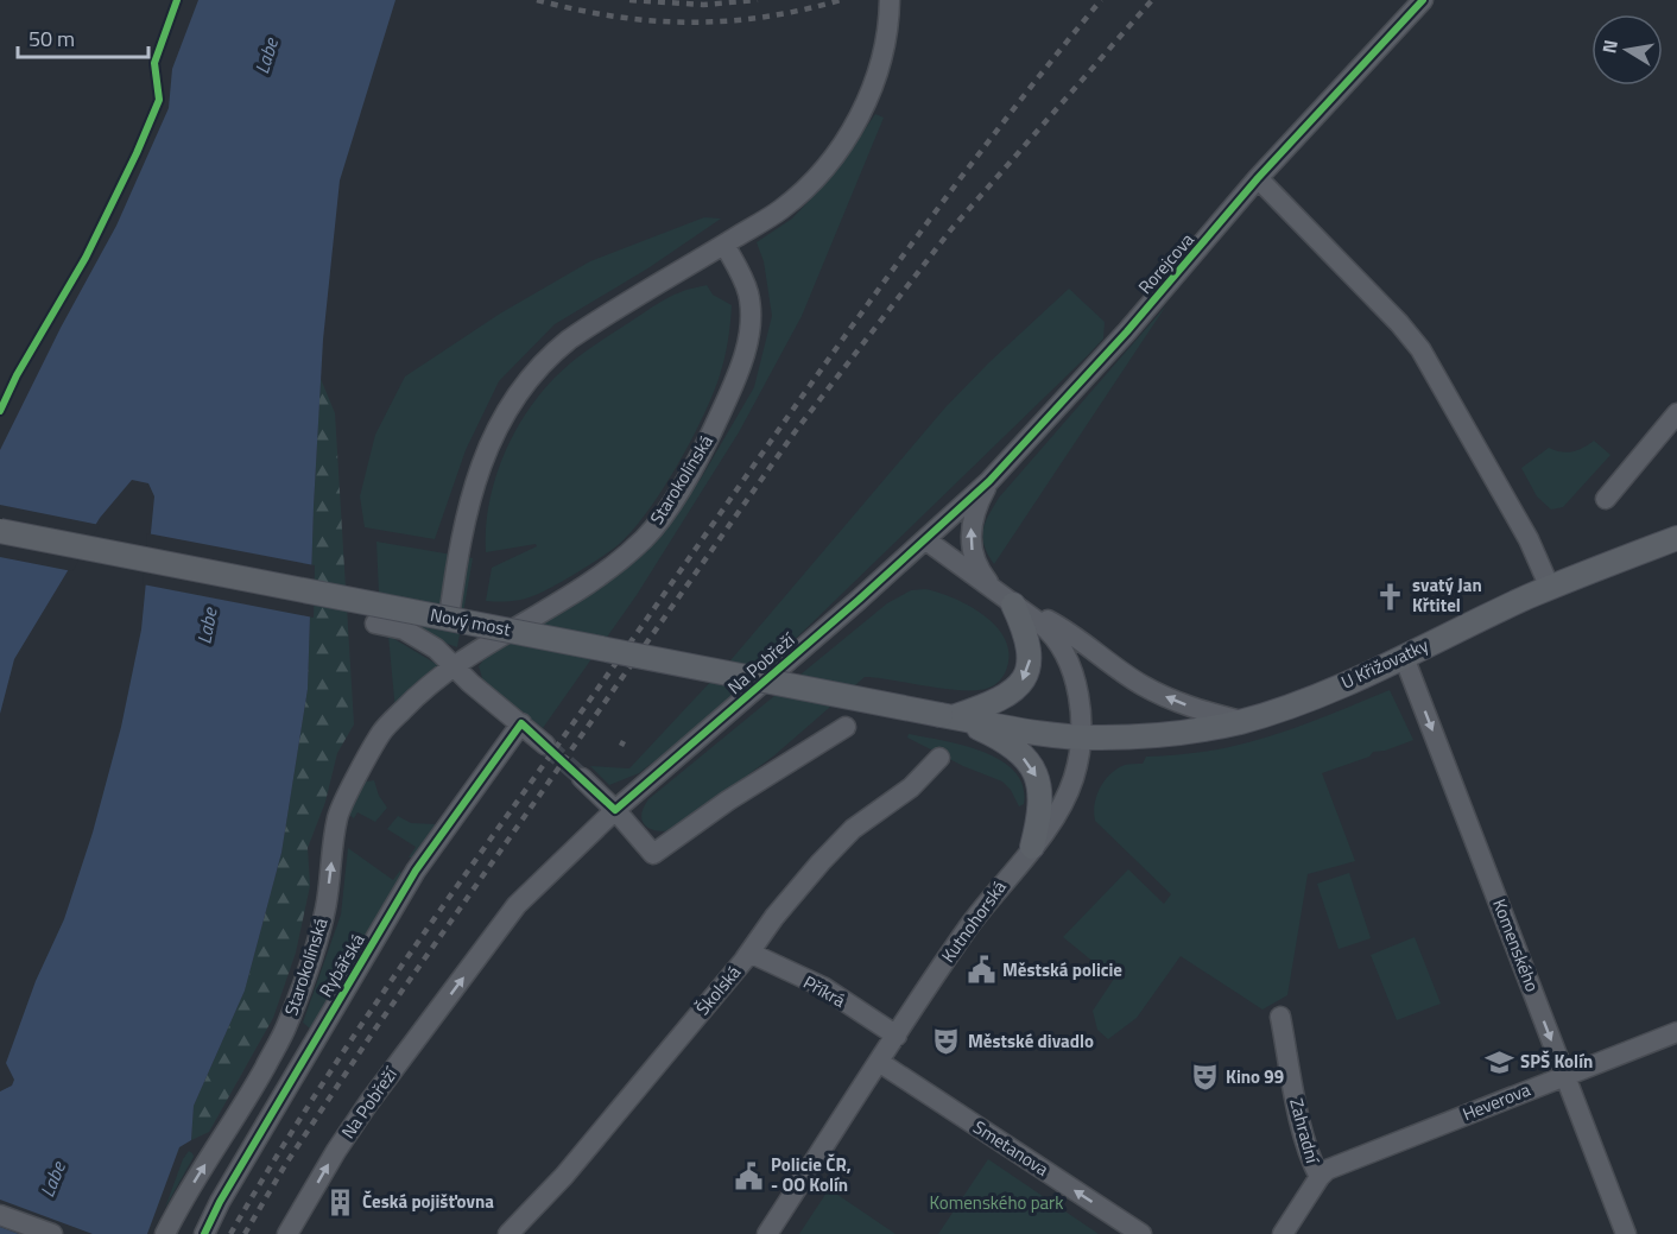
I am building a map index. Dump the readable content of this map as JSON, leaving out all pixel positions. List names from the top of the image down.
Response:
{
  "streets": {
    "main road": ["Nový most", "U Křižovatky"],
    "street": [
      "Rorejcova",
      "Starokolínská",
      "Na Pobřeží",
      "Kutnohorská",
      "Komenského",
      "Rybářská",
      "Školská",
      "Příkrá",
      "Heverova",
      "Zahradní",
      "Smetanova"
    ]
  },
  "crossings": [
    ["Rorejcova", "Na Pobřeží"],
    ["Nový most", "U Křižovatky"],
    ["U Křižovatky", "Kutnohorská"],
    ["U Křižovatky", "Komenského"],
    ["Kutnohorská", "Příkrá"],
    ["Kutnohorská", "Smetanova"],
    ["Komenského", "Heverova"],
    ["Školská", "Příkrá"],
    ["Heverova", "Zahradní"]
  ],
  "one_way": [
    "Starokolínská",
    "Na Pobřeží",
    "Komenského",
    "Smetanova"
  ],
  "water": ["Labe"],
  "parks": ["Komenského park"],
  "places": {
    "church": ["svatý Jan Křtitel"],
    "public building": ["Městská policie", "Policie ČR, - OO Kolín"],
    "theatre": ["Městské divadlo", "Kino 99"],
    "school or university": ["SPŠ Kolín"],
    "building": ["Česká pojišťovna"]
  },
  "scale_bar": "50 m",
  "north": "left"
}
